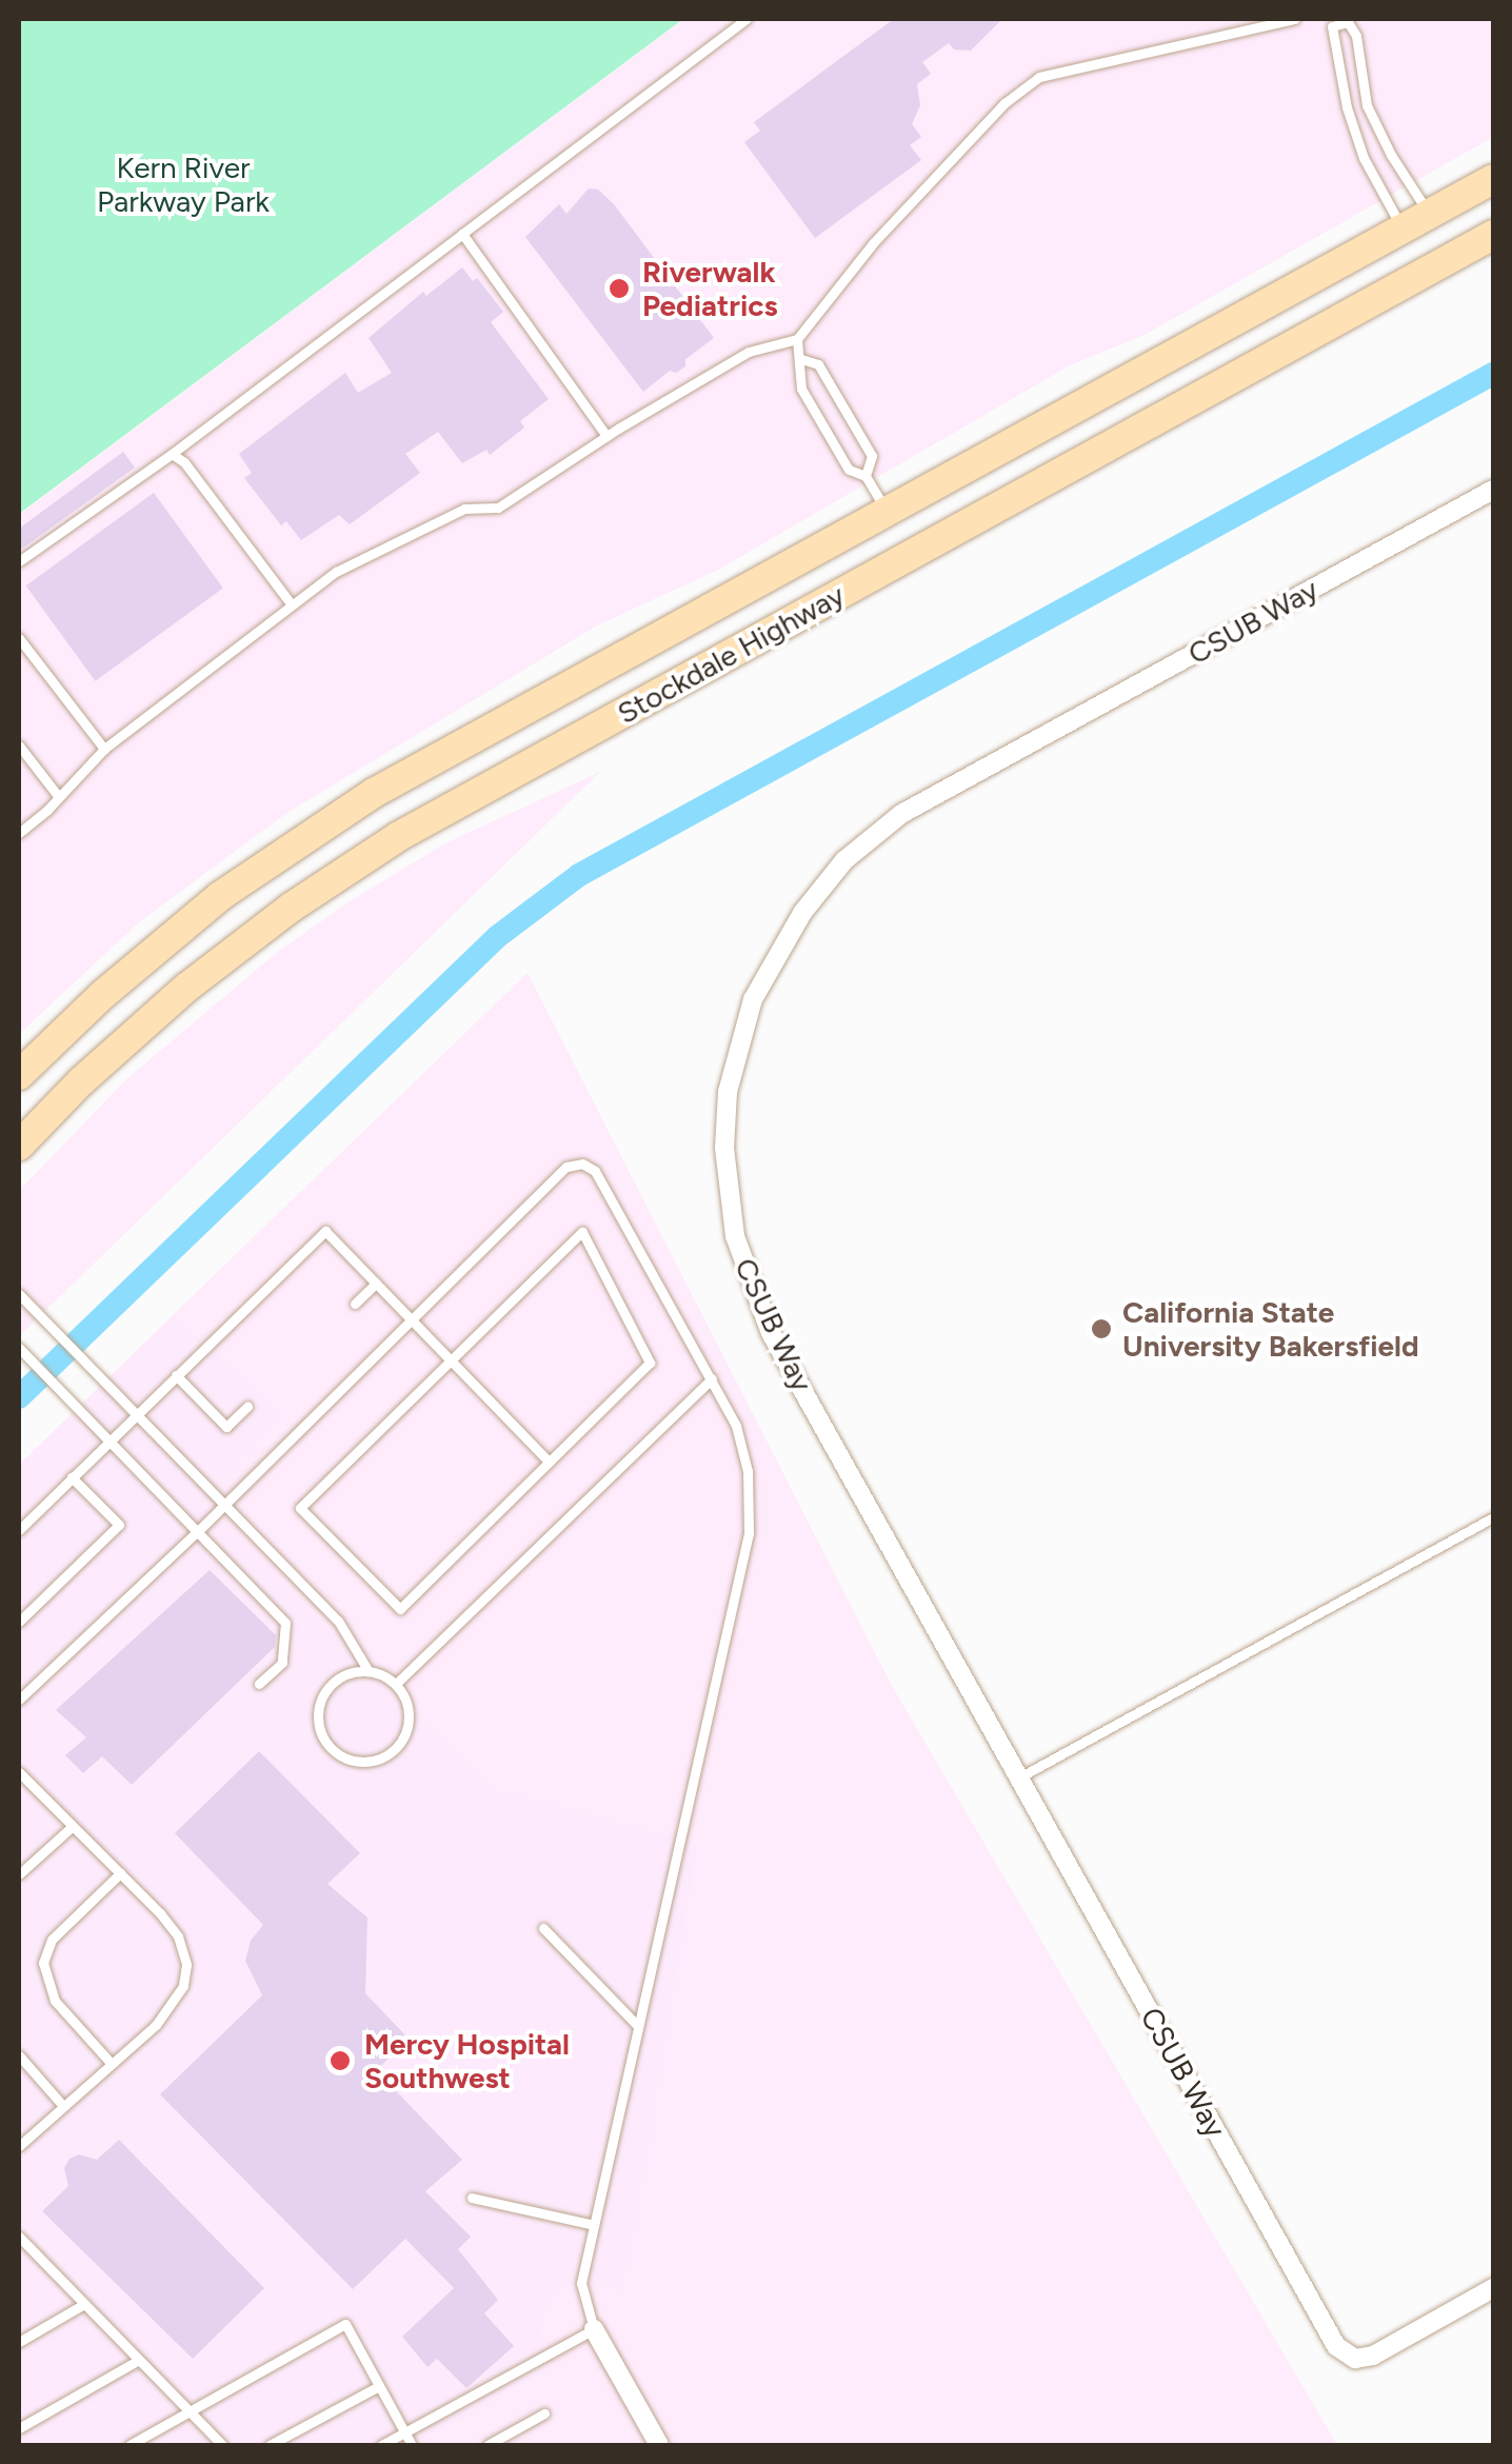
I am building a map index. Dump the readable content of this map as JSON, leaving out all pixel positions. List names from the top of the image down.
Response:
{
  "streets": {
    "main road": ["Stockdale Highway"],
    "street": ["CSUB Way"]
  },
  "parks": ["Kern River Parkway Park"],
  "places": ["Riverwalk Pediatrics", "California State University Bakersfield", "Mercy Hospital Southwest"]
}
